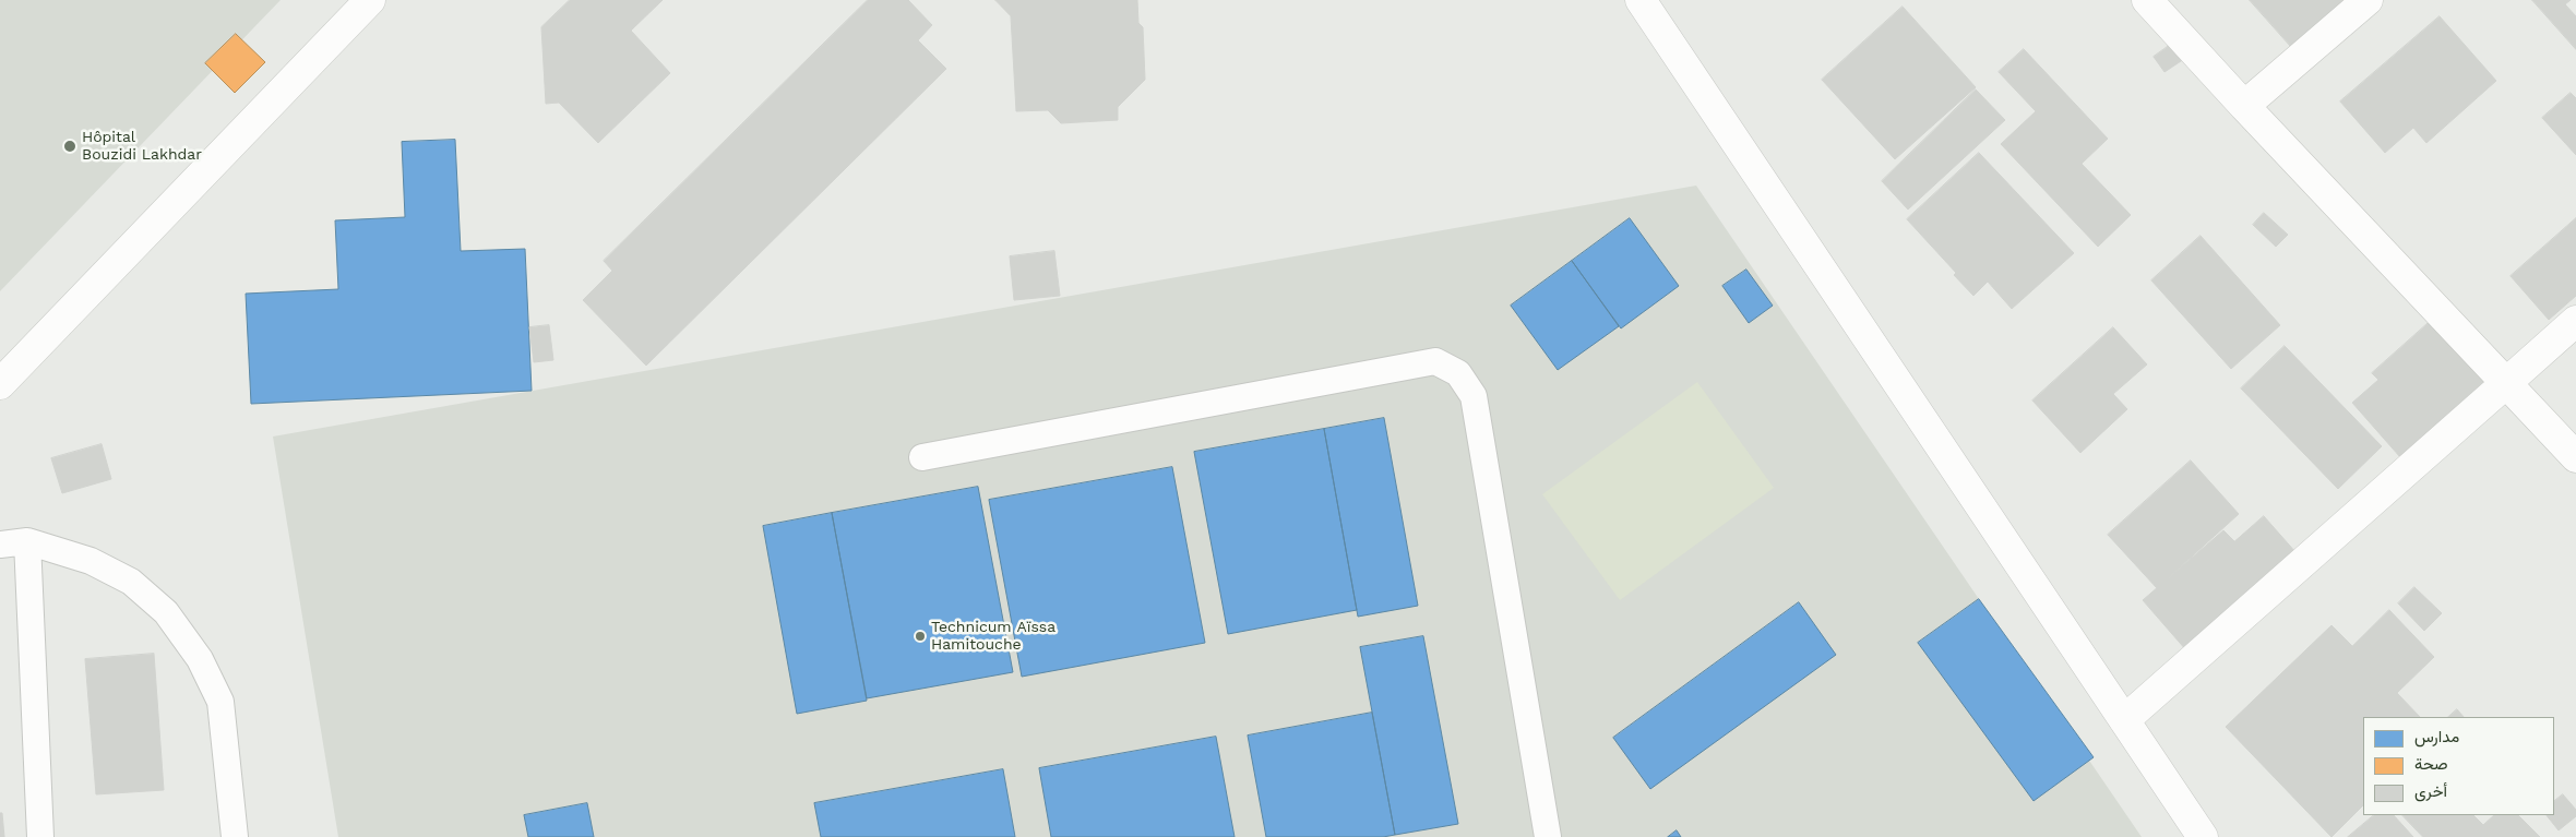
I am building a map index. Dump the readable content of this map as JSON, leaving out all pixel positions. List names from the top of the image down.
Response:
{
  "places": ["Hôpital Bouzidi Lakhdar", "Technicum Aïssa Hamitouche"],
  "legend": ["مدارس", "صحة", "أخرى"]
}
